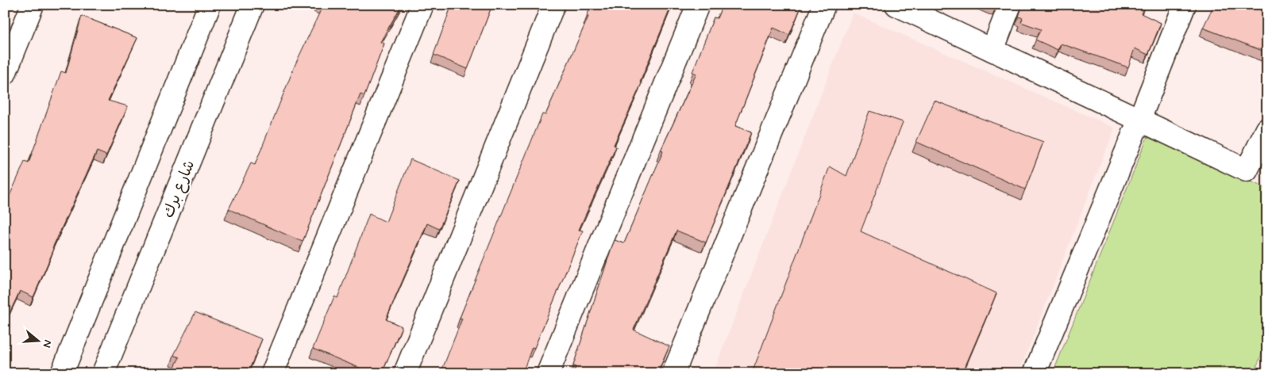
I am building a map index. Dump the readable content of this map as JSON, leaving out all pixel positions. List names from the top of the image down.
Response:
{
  "streets": {
    "street": ["شارع برك"]
  },
  "north": "right"
}
